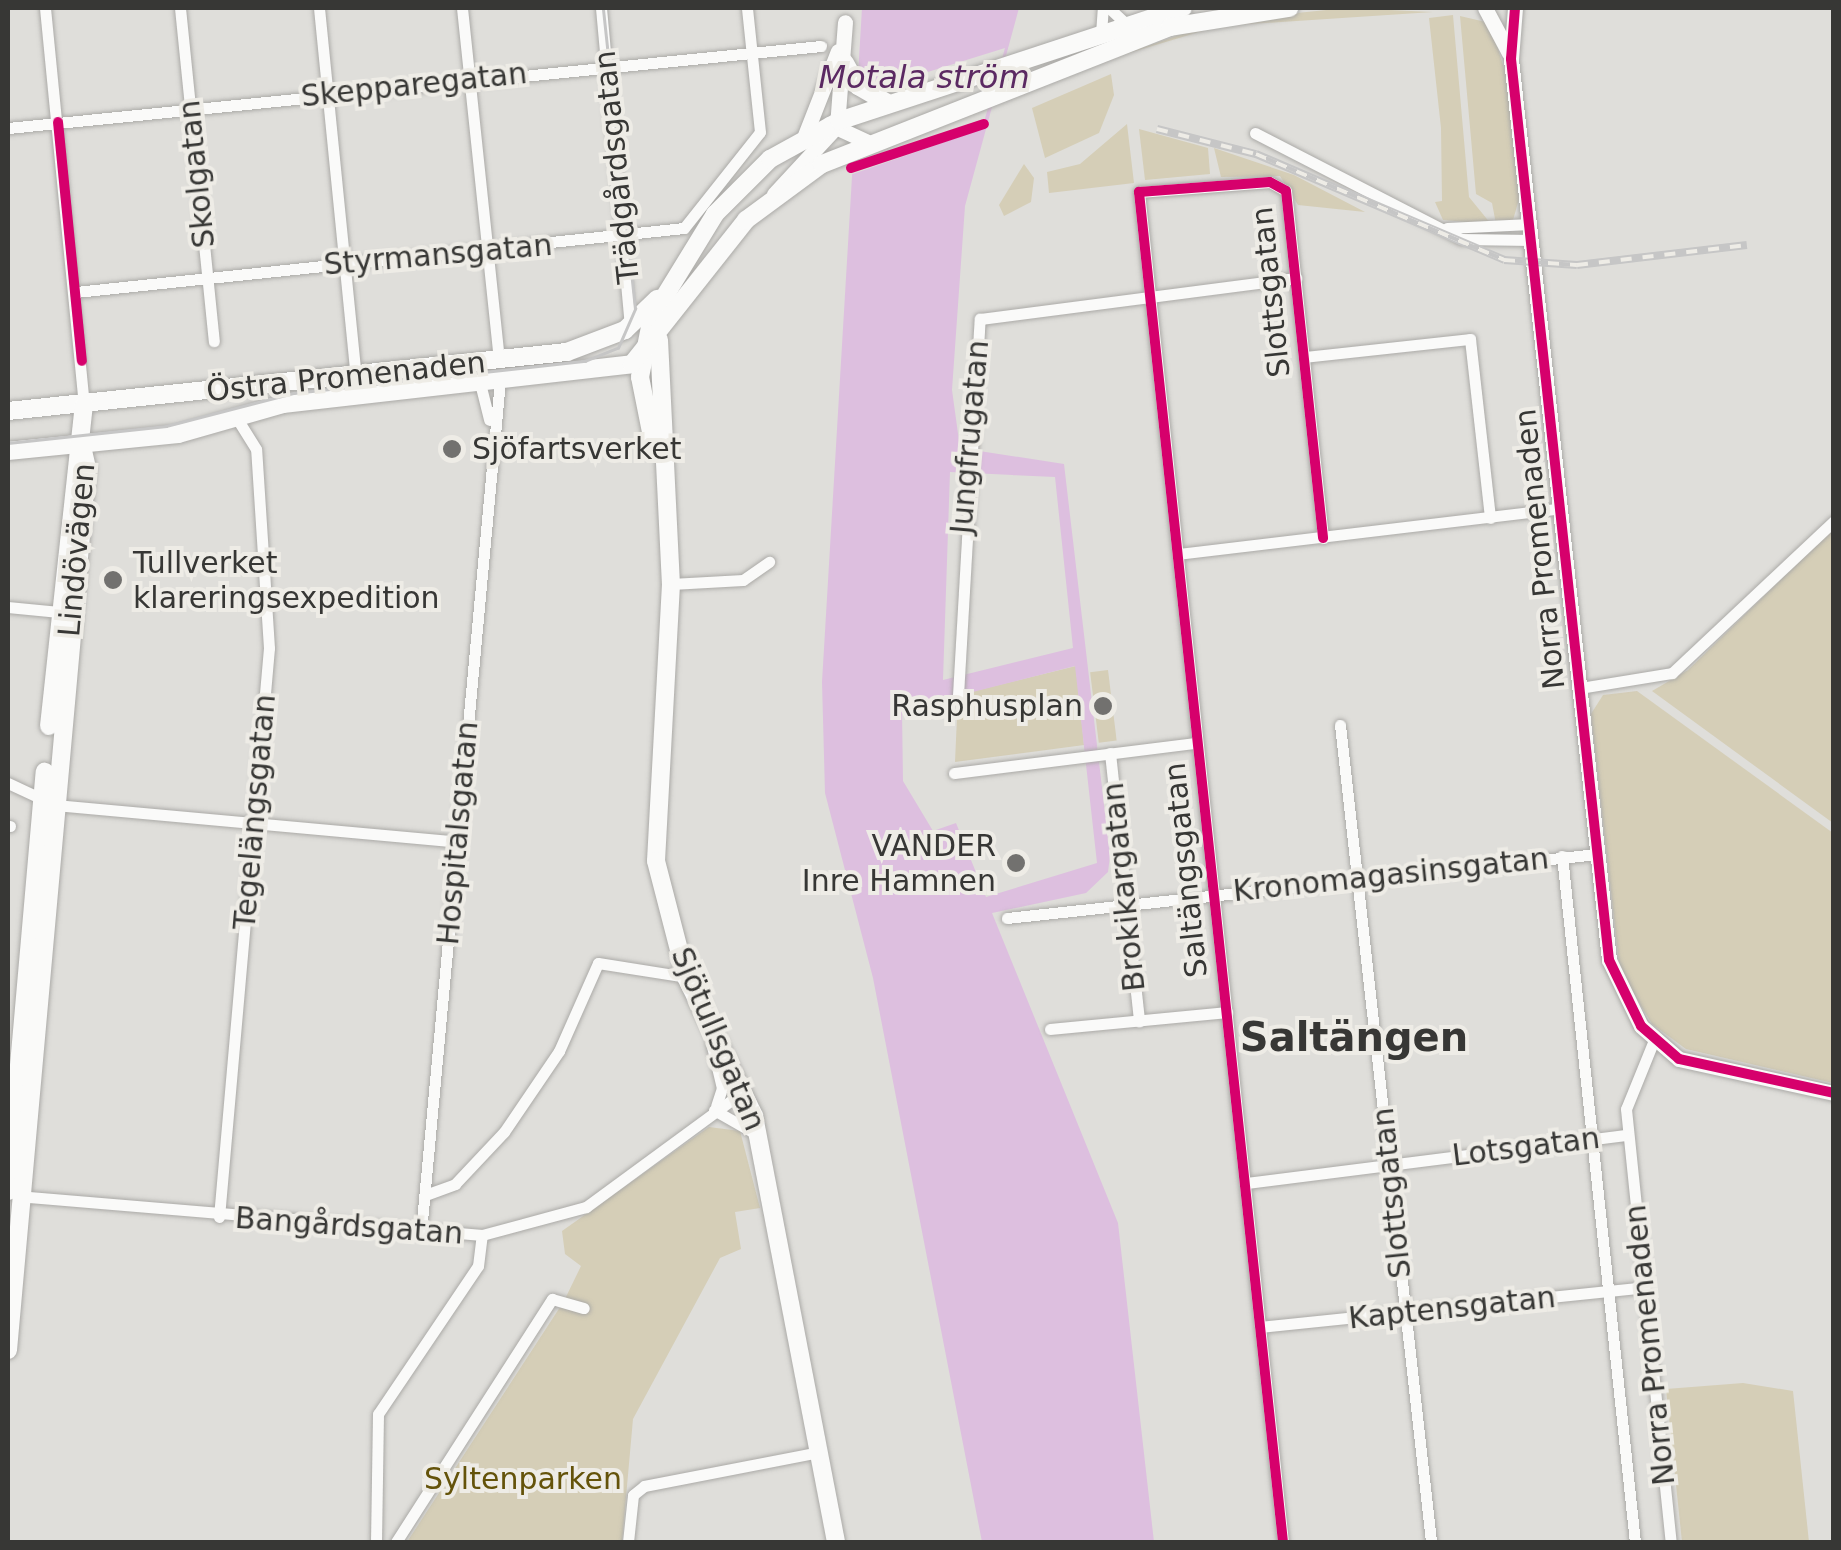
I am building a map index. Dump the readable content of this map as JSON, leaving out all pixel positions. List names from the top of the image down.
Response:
{
  "streets": {
    "main road": ["Östra Promenaden", "Lindövägen", "Sjötullsgatan"],
    "street": [
      "Skepparegatan",
      "Trädgårdsgatan",
      "Skolgatan",
      "Styrmansgatan",
      "Slottsgatan",
      "Jungfrugatan",
      "Norra Promenaden",
      "Tegelängsgatan",
      "Hospitalsgatan",
      "Saltängsgatan",
      "Kronomagasinsgatan",
      "Brokikargatan",
      "Lotsgatan",
      "Bangårdsgatan",
      "Kaptensgatan"
    ]
  },
  "crossings": [
    ["Skepparegatan", "Trädgårdsgatan"],
    ["Skepparegatan", "Skolgatan"],
    ["Skepparegatan", "Styrmansgatan"],
    ["Trädgårdsgatan", "Styrmansgatan"],
    ["Trädgårdsgatan", "Östra Promenaden"],
    ["Skolgatan", "Styrmansgatan"],
    ["Slottsgatan", "Jungfrugatan"],
    ["Slottsgatan", "Saltängsgatan"],
    ["Slottsgatan", "Kronomagasinsgatan"],
    ["Slottsgatan", "Lotsgatan"],
    ["Slottsgatan", "Kaptensgatan"],
    ["Östra Promenaden", "Lindövägen"],
    ["Östra Promenaden", "Tegelängsgatan"],
    ["Östra Promenaden", "Hospitalsgatan"],
    ["Östra Promenaden", "Sjötullsgatan"],
    ["Jungfrugatan", "Saltängsgatan"],
    ["Norra Promenaden", "Kronomagasinsgatan"],
    ["Norra Promenaden", "Lotsgatan"],
    ["Norra Promenaden", "Kaptensgatan"],
    ["Lindövägen", "Bangårdsgatan"],
    ["Tegelängsgatan", "Bangårdsgatan"],
    ["Hospitalsgatan", "Bangårdsgatan"],
    ["Saltängsgatan", "Kronomagasinsgatan"],
    ["Saltängsgatan", "Lotsgatan"],
    ["Saltängsgatan", "Kaptensgatan"],
    ["Kronomagasinsgatan", "Brokikargatan"],
    ["Sjötullsgatan", "Bangårdsgatan"]
  ],
  "districts": ["Saltängen"],
  "water": ["Motala ström"],
  "parks": ["Syltenparken"],
  "places": [
    "Sjöfartsverket",
    "Tullverket klareringsexpedition",
    "Rasphusplan",
    "VANDER Inre Hamnen"
  ]
}
